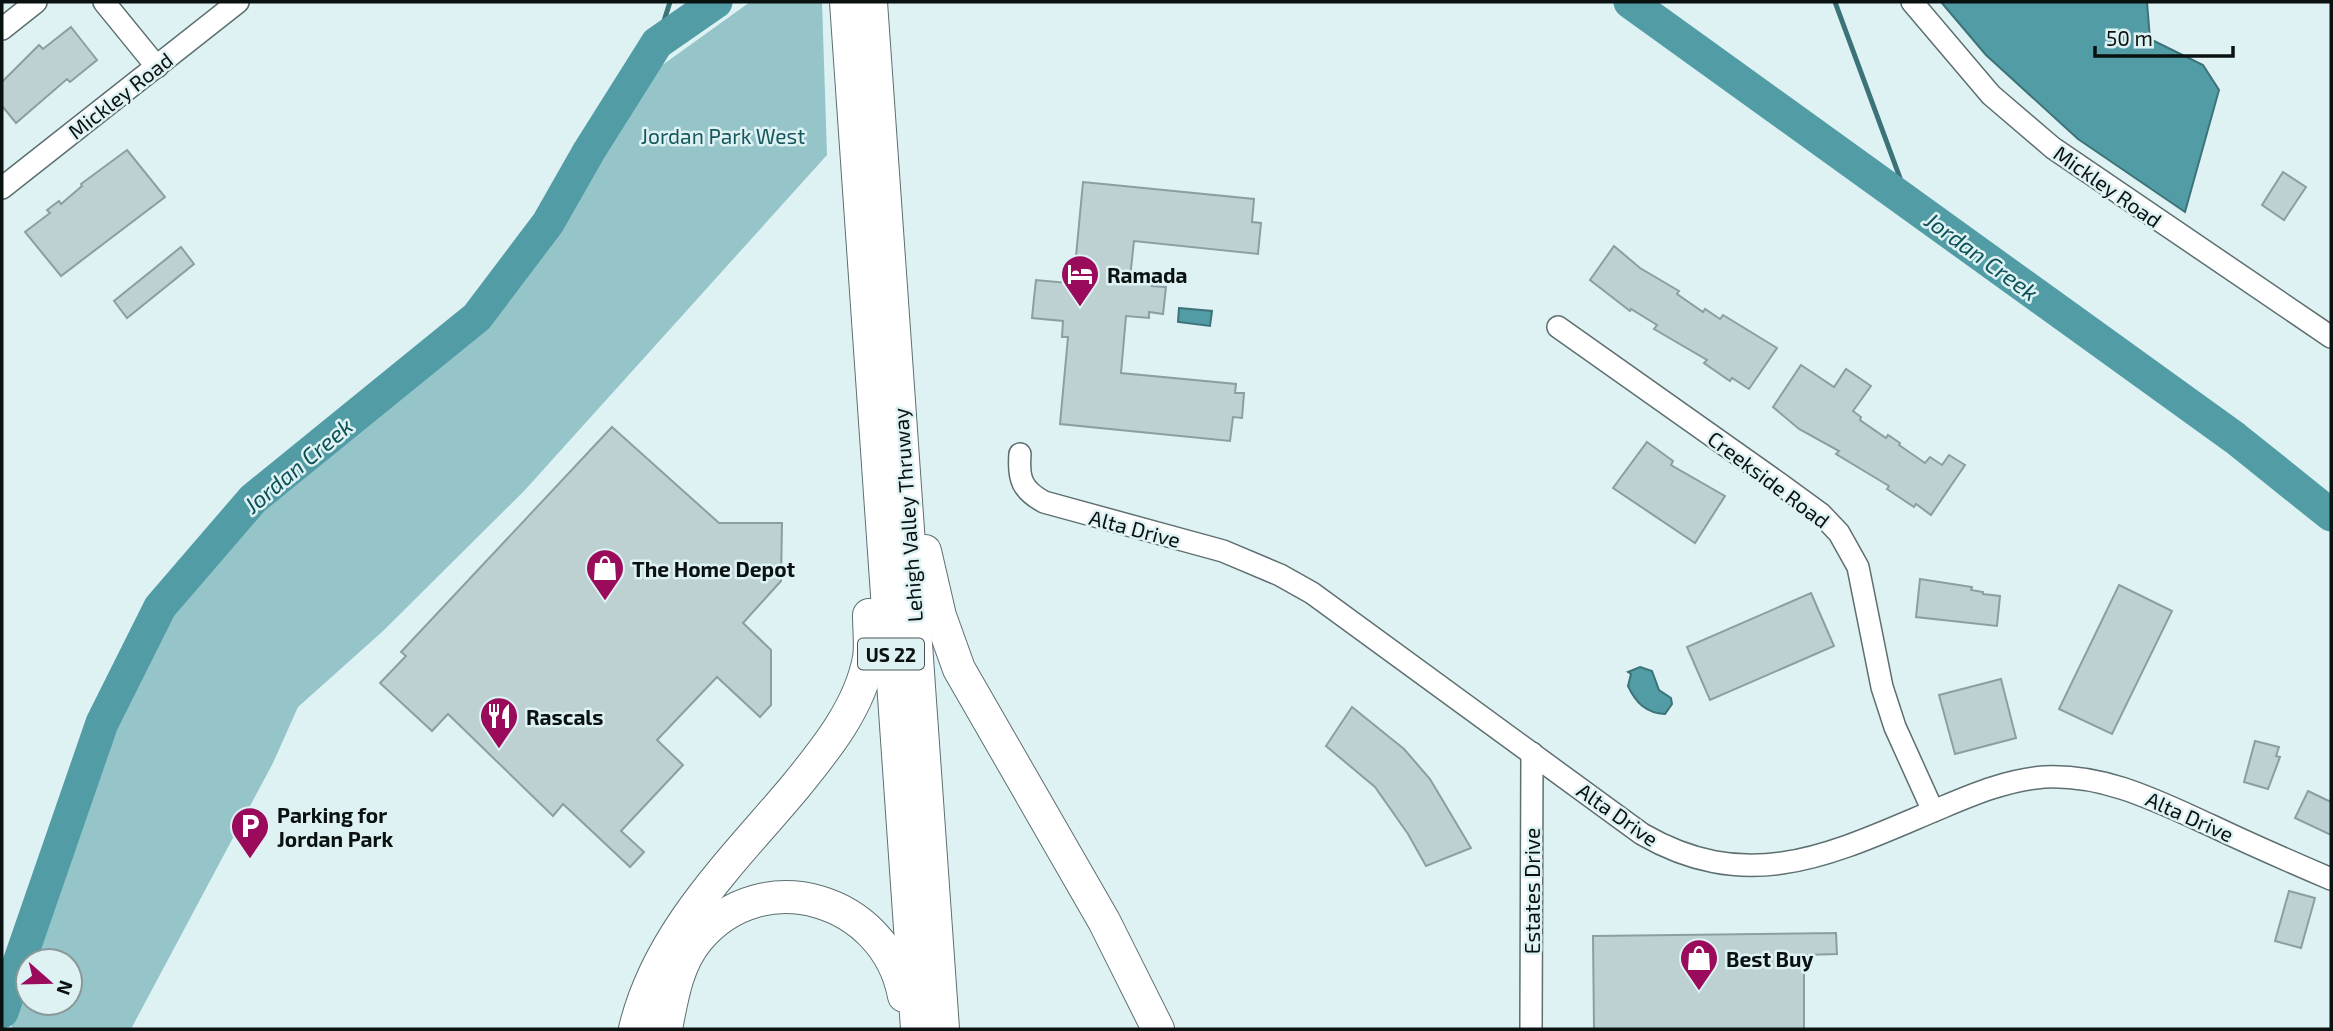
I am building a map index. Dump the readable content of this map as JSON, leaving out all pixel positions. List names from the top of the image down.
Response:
{
  "streets": {
    "highway": ["Lehigh Valley Thruway", "US 22"],
    "street": [
      "Mickley Road",
      "Creekside Road",
      "Alta Drive",
      "Estates Drive"
    ]
  },
  "crossings": [
    ["Creekside Road", "Alta Drive"],
    ["Alta Drive", "Estates Drive"]
  ],
  "water": ["Jordan Creek"],
  "parks": ["Jordan Park West"],
  "places": {
    "hotel": ["Ramada"],
    "shop": ["The Home Depot", "Best Buy"],
    "restaurant": ["Rascals"],
    "parking": ["Parking for Jordan Park"]
  },
  "scale_bar": "50 m",
  "north": "right"
}
